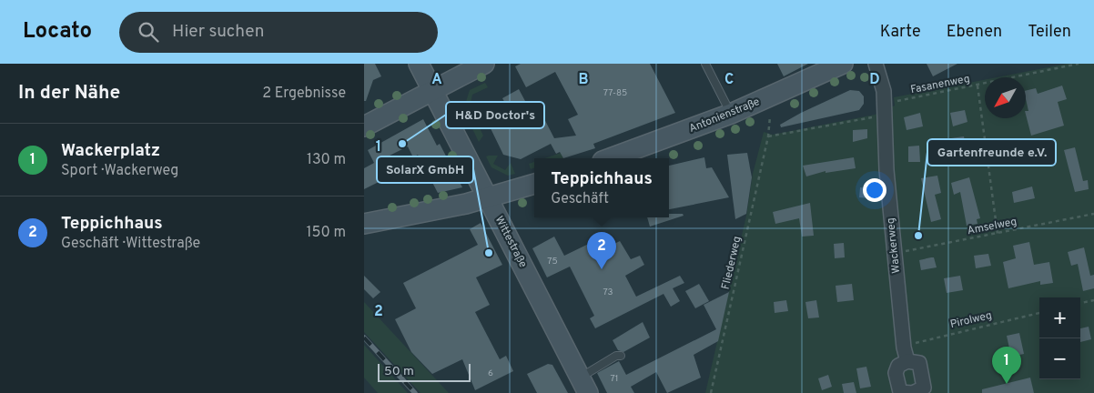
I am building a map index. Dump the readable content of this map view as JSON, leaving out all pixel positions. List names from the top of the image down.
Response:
{
  "streets": {
    "main road": ["Antonienstraße", "Wittestraße"],
    "street": ["Wackerweg"],
    "path": [
      "Fasanenweg",
      "Amselweg",
      "Fliederweg",
      "Pirolweg"
    ]
  },
  "crossings": [
    ["Fasanenweg", "Wackerweg"],
    ["Amselweg", "Wackerweg"],
    ["Wackerweg", "Pirolweg"]
  ],
  "places": ["H&D Doctor's", "Gartenfreunde e.V.", "SolarX GmbH"],
  "house_numbers": [
    "77-85",
    "75",
    "73",
    "6",
    "71"
  ],
  "scale_bar": "50 m",
  "north": "bottom left",
  "page": {
    "header": "Locato",
    "search": "Hier suchen",
    "nav": ["Karte", "Ebenen", "Teilen"],
    "heading": ["In der Nähe", "2 Ergebnisse"],
    "list": [
      {
        "mark": "1",
        "name": "Wackerplatz",
        "note": "Sport · Wackerweg",
        "value": "130 m"
      },
      {
        "mark": "2",
        "name": "Teppichhaus",
        "note": "Geschäft · Wittestraße",
        "value": "150 m"
      }
    ],
    "popup": ["Teppichhaus", "Geschäft"],
    "pins": ["2", "1"],
    "map_buttons": ["+", "−"],
    "scale": "50 m"
  },
  "grid": {
    "columns": [
      "A",
      "B",
      "C",
      "D"
    ],
    "rows": ["1", "2"]
  }
}
